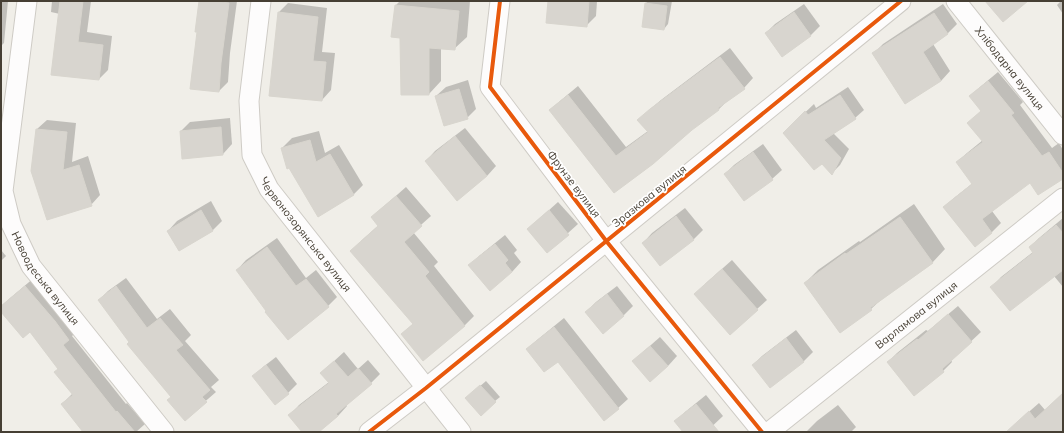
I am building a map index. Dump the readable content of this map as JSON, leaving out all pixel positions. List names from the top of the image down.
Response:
{
  "streets": {
    "street": [
      "Хлібодарна вулиця",
      "Фрунзе вулиця",
      "Зразкова вулиця",
      "Червонозорянська вулиця",
      "Новоодеська вулиця",
      "Варламова вулиця"
    ]
  },
  "crossings": [
    ["Фрунзе вулиця", "Зразкова вулиця"],
    ["Зразкова вулиця", "Червонозорянська вулиця"]
  ]
}
